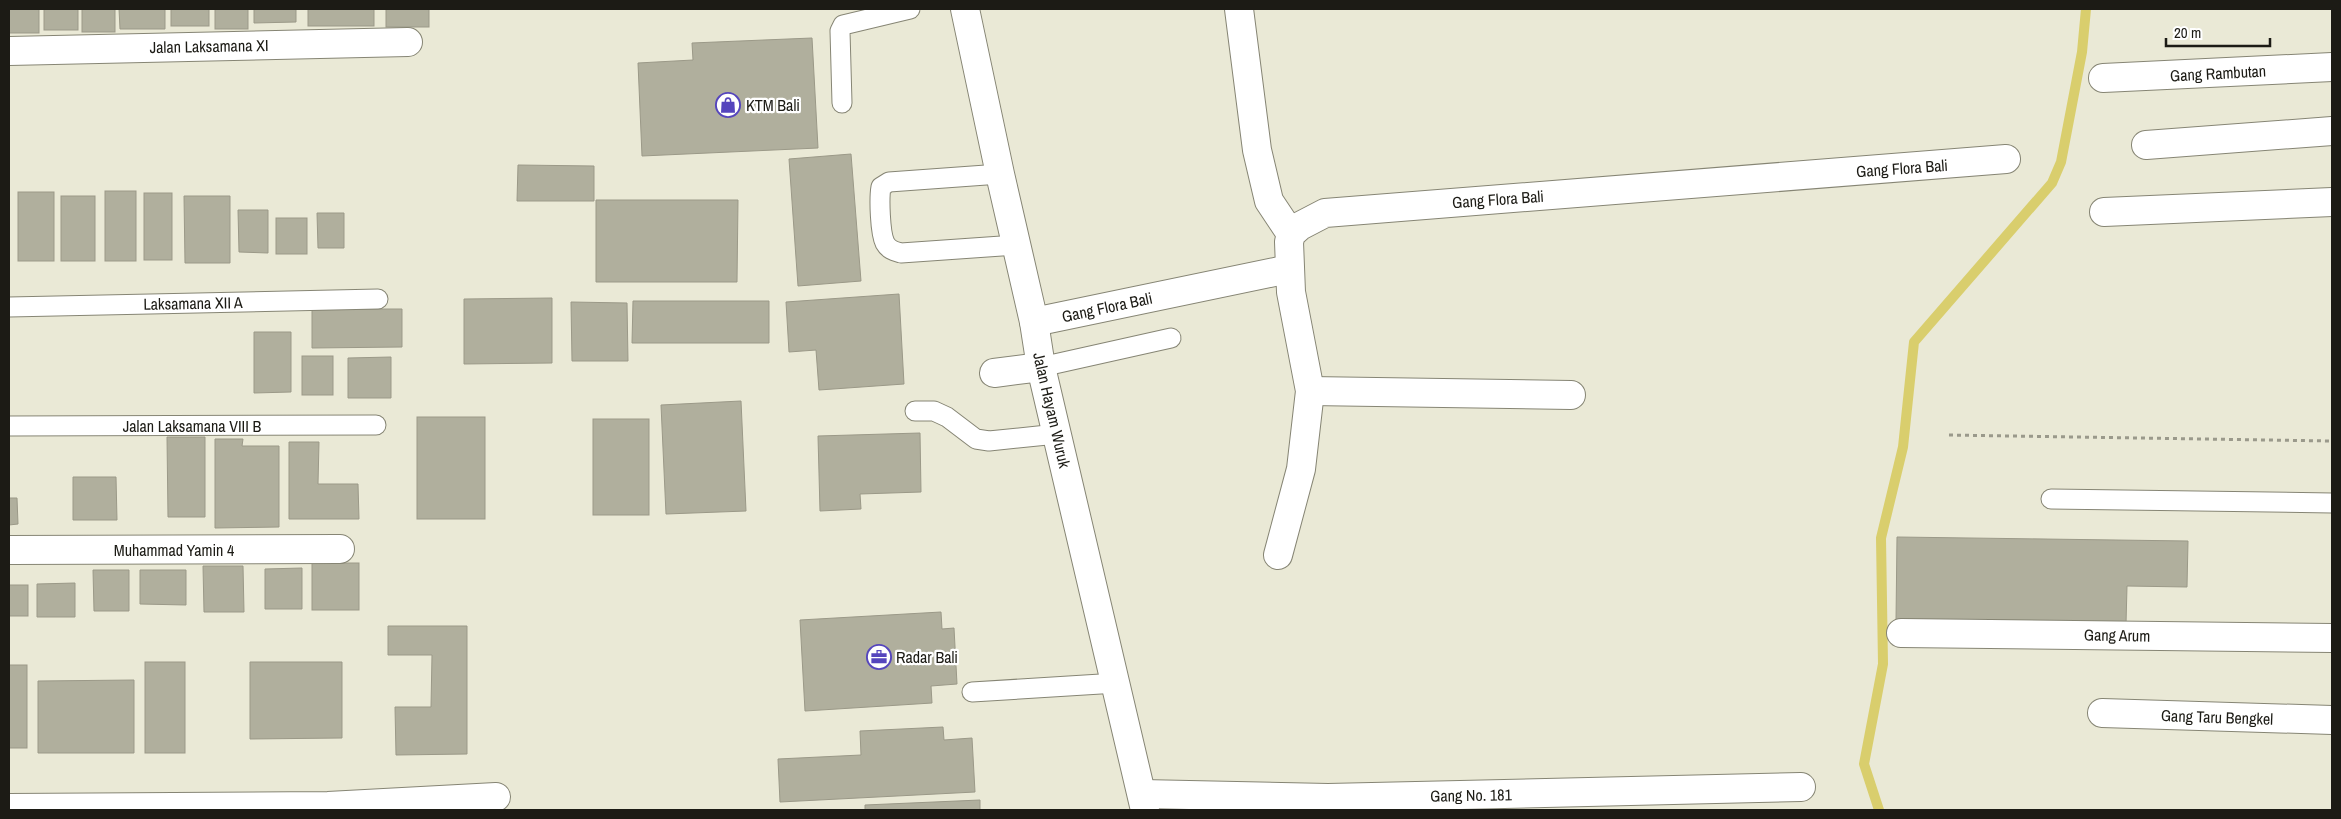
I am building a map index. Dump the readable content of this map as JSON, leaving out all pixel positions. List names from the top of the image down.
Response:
{
  "streets": {
    "street": [
      "Jalan Laksamana XI",
      "Gang Rambutan",
      "Gang Flora Bali",
      "Jalan Hayam Wuruk",
      "Muhammad Yamin 4",
      "Gang Arum",
      "Gang Taru Bengkel",
      "Gang No. 181"
    ],
    "lane": ["Laksamana XII A", "Jalan Laksamana VIII B"]
  },
  "crossings": [
    ["Gang Flora Bali", "Jalan Hayam Wuruk"],
    ["Jalan Hayam Wuruk", "Gang No. 181"]
  ],
  "places": {
    "shop": ["KTM Bali"],
    "office": ["Radar Bali"]
  },
  "scale_bar": "20 m"
}
